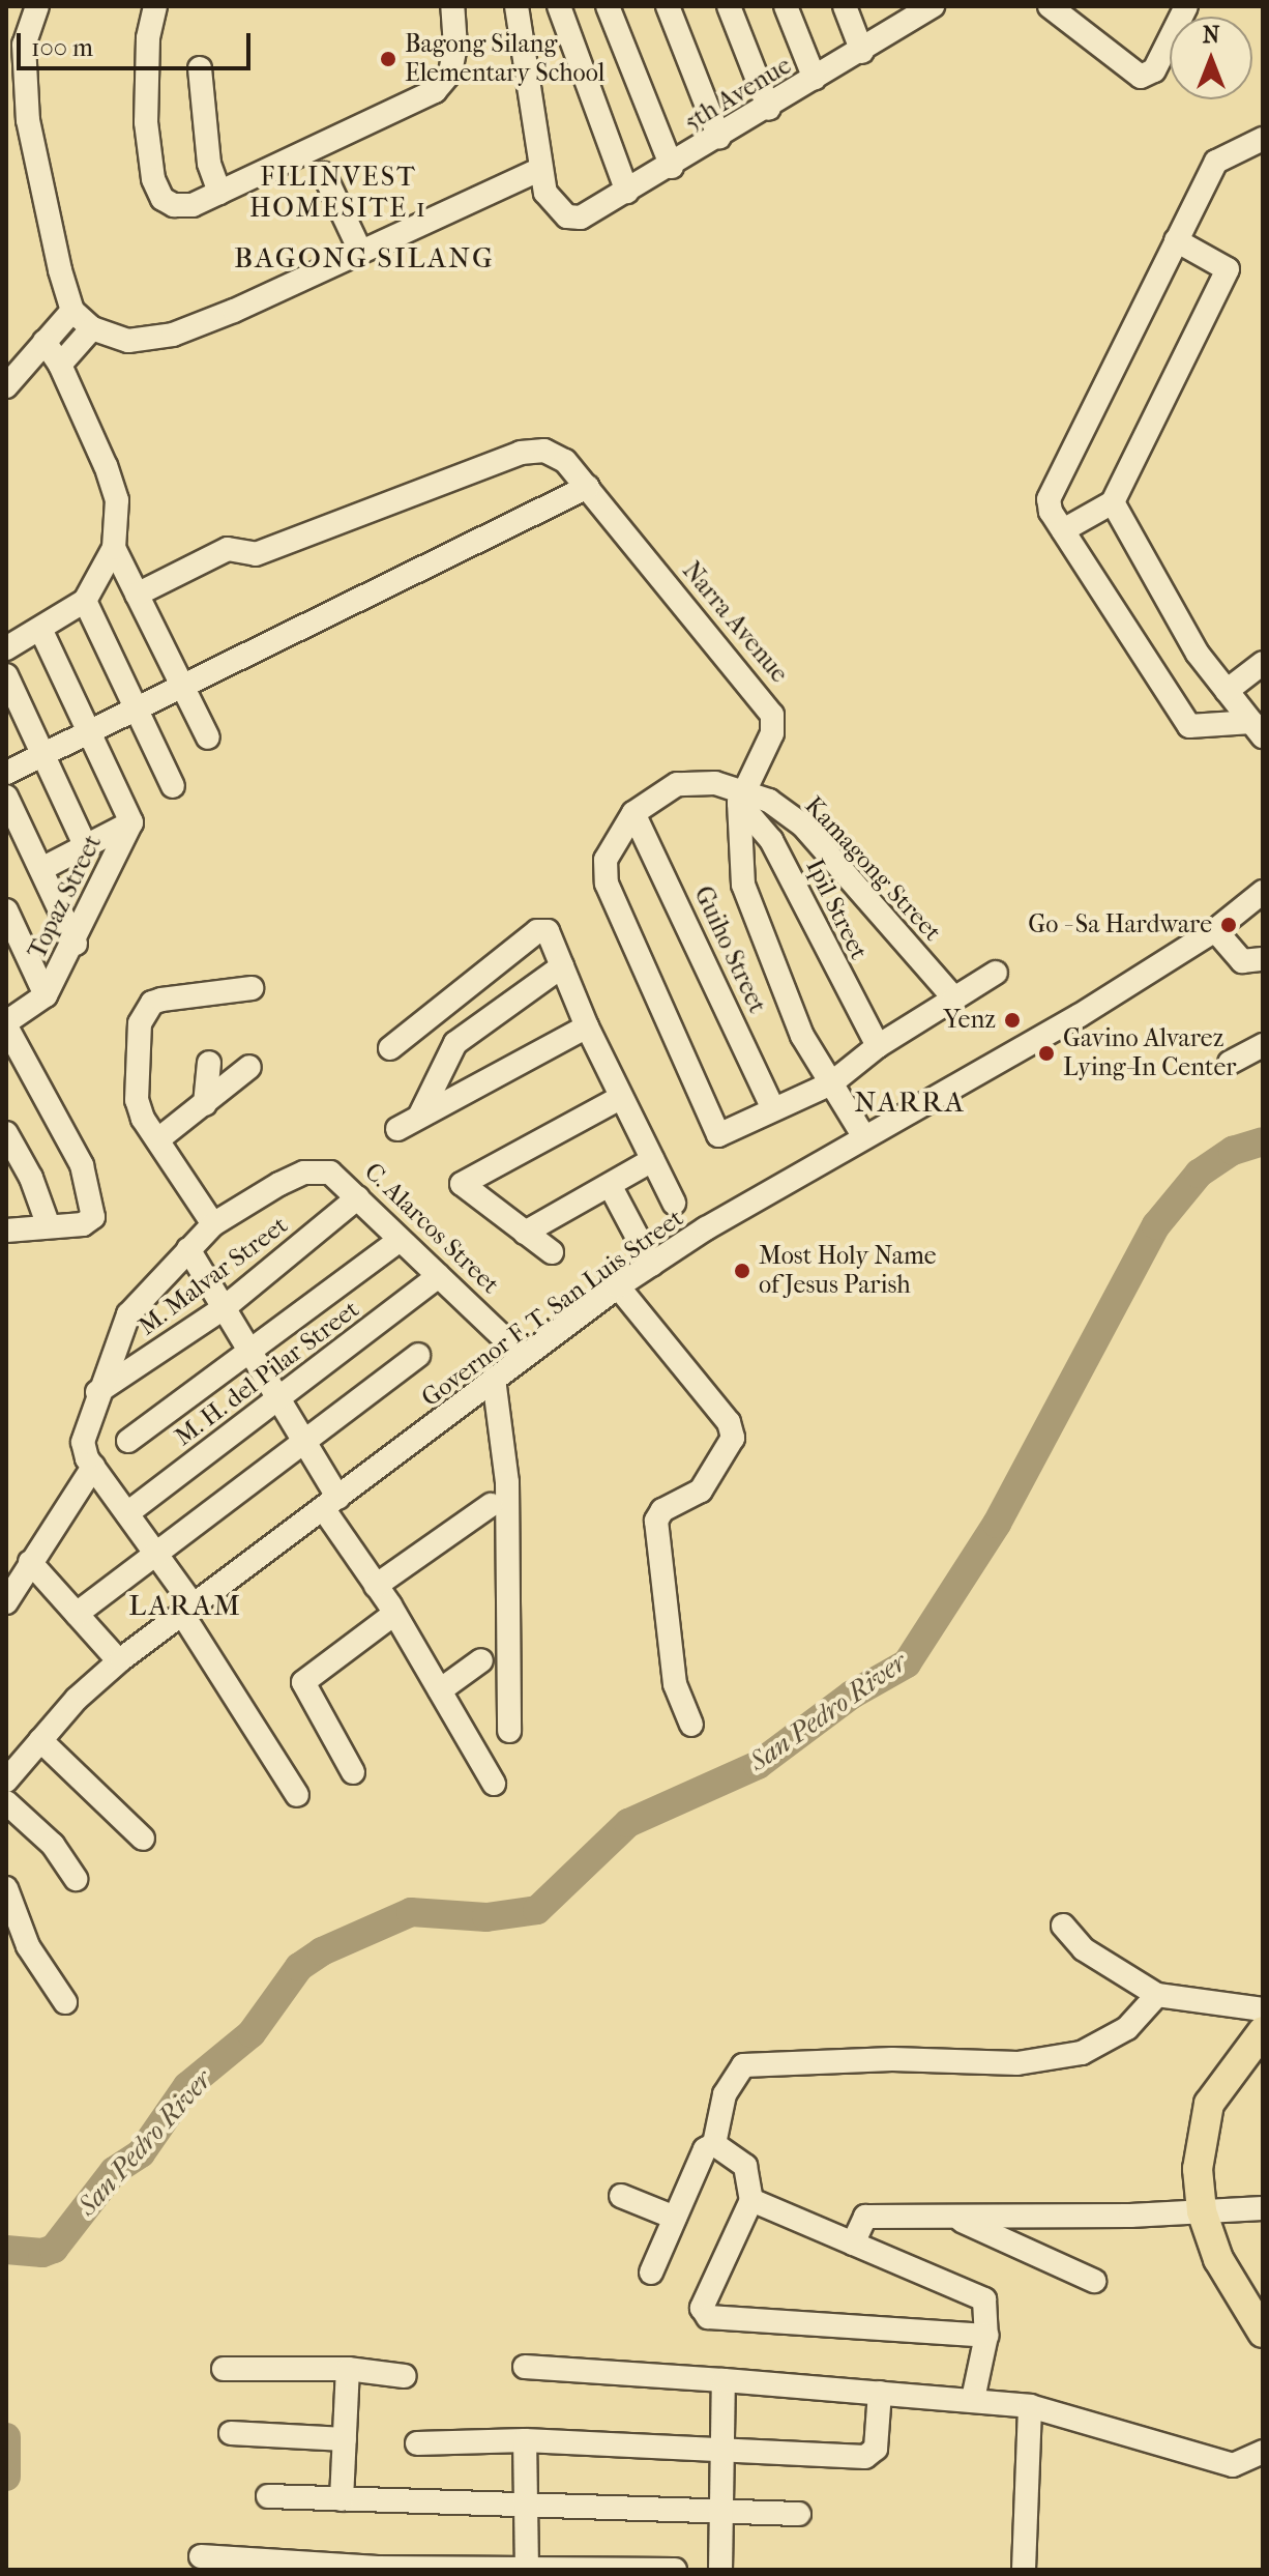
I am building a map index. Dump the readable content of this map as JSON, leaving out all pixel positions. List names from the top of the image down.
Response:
{
  "streets": {
    "street": [
      "5th Avenue",
      "Narra Avenue",
      "Kamagong Street",
      "Topaz Street",
      "Ipil Street",
      "Guiho Street",
      "C. Alarcos Street",
      "M. Malvar Street",
      "Governor F. T. San Luis Street",
      "M. H. del Pilar Street"
    ]
  },
  "crossings": [
    ["Narra Avenue", "Kamagong Street"],
    ["Narra Avenue", "Ipil Street"],
    ["Kamagong Street", "Ipil Street"],
    ["Kamagong Street", "Guiho Street"],
    ["C. Alarcos Street", "M. Malvar Street"],
    ["C. Alarcos Street", "Governor F. T. San Luis Street"],
    ["C. Alarcos Street", "M. H. del Pilar Street"]
  ],
  "districts": [
    "FILINVEST HOMESITE 1",
    "BAGONG SILANG",
    "NARRA",
    "LARAM"
  ],
  "water": ["San Pedro River"],
  "places": [
    "Bagong Silang Elementary School",
    "Go - Sa Hardware",
    "Yenz",
    "Gavino Alvarez Lying-In Center",
    "Most Holy Name of Jesus Parish"
  ],
  "scale_bar": "100 m",
  "north": "top"
}
